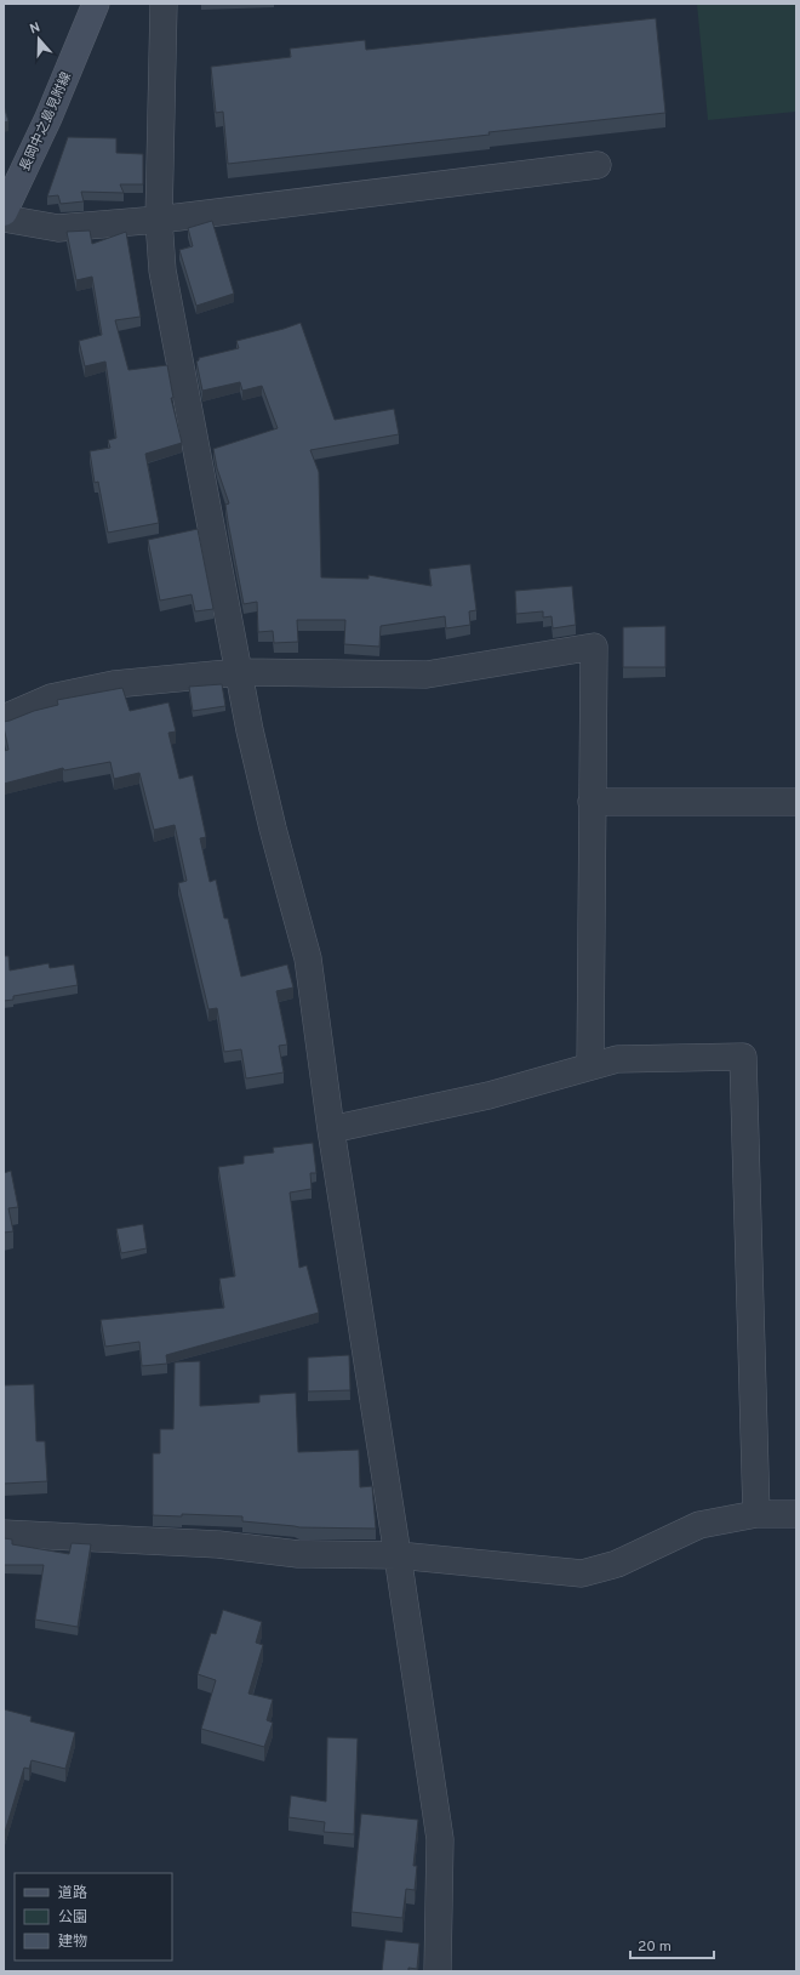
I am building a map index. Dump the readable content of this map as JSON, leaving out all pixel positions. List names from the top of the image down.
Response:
{
  "streets": {
    "main road": ["長岡中之島見附線"]
  },
  "legend": ["道路", "公園", "建物"],
  "scale_bar": "20 m",
  "north": "top"
}
